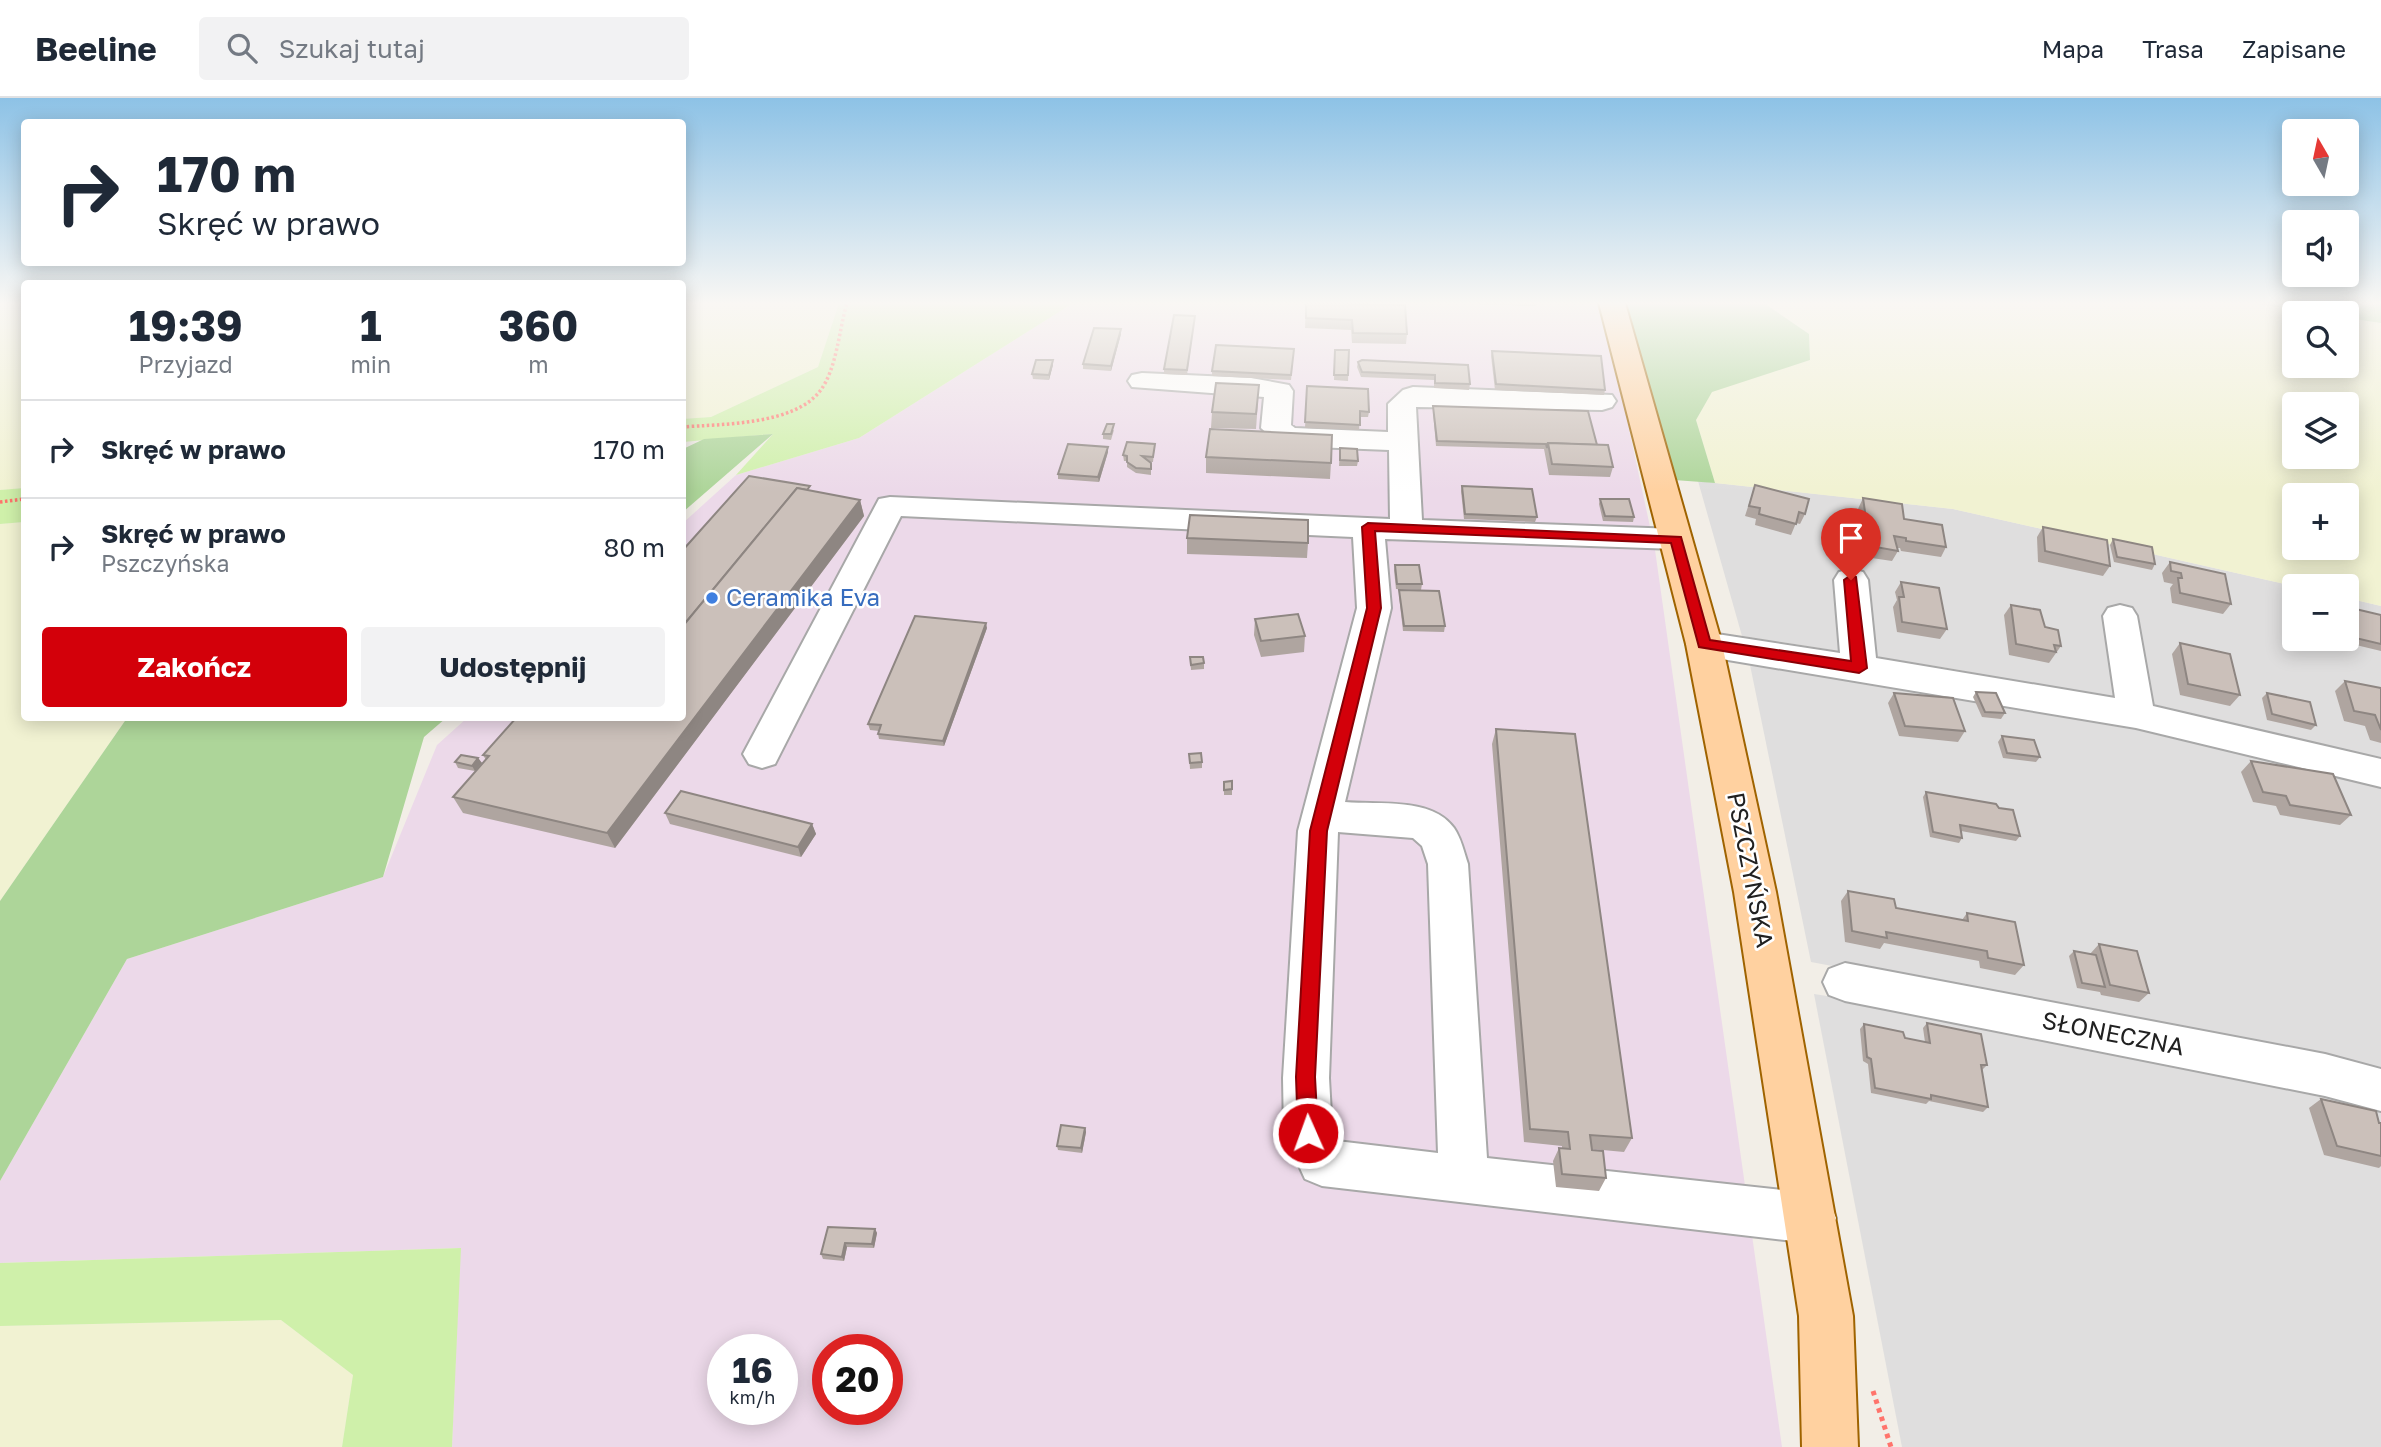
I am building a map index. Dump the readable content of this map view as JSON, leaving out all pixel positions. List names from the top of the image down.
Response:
{
  "streets": {
    "main road": ["PSZCZYŃSKA"],
    "street": ["SŁONECZNA"]
  },
  "places": ["Ceramika Eva"],
  "north": "top",
  "page": {
    "header": "Beeline",
    "search": "Szukaj tutaj",
    "nav": ["Mapa", "Trasa", "Zapisane"],
    "map_buttons": ["+", "−"],
    "turn": ["170 m", "Skręć w prawo"],
    "eta": [
      "19:39",
      "Przyjazd",
      "1",
      "min",
      "360",
      "m"
    ],
    "list": [
      {
        "name": "Skręć w prawo",
        "value": "170 m"
      },
      {
        "name": "Skręć w prawo",
        "note": "Pszczyńska",
        "value": "80 m"
      }
    ],
    "buttons": ["Zakończ", "Udostępnij"],
    "speed": "16 km/h",
    "limit": "20"
  }
}
